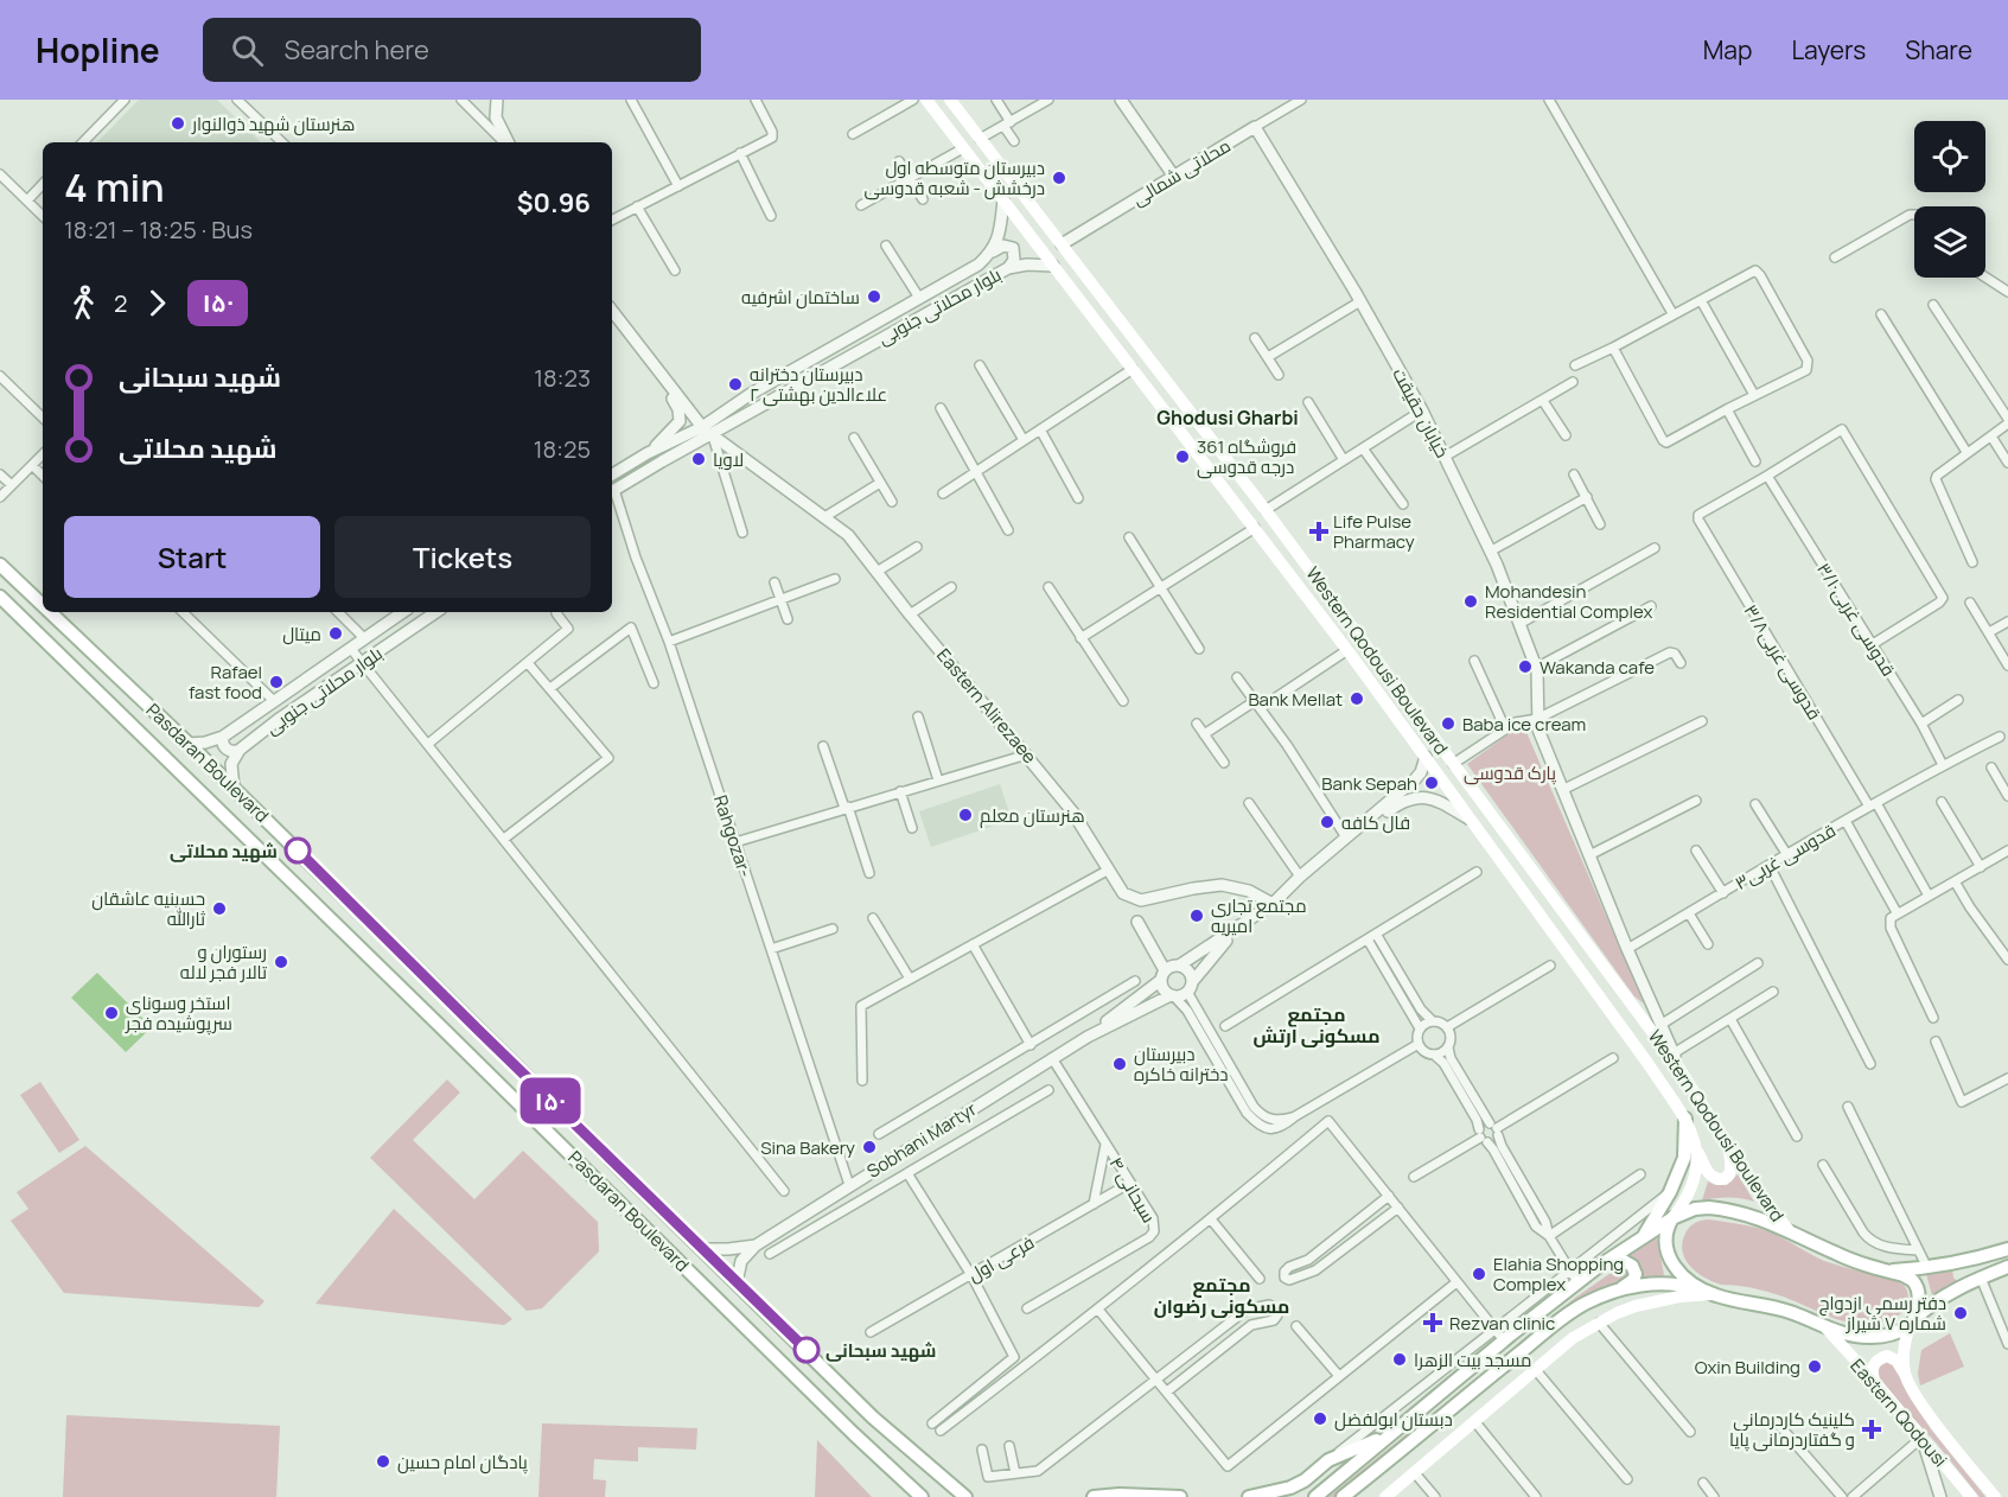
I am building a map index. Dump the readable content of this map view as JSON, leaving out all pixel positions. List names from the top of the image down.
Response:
{
  "streets": {
    "main road": ["Western Qodousi Boulevard", "Pasdaran Boulevard", "Eastern Qodousi"],
    "street": [
      "محلاتی شمالی",
      "بلوار محلاتی جنوبی",
      "خیابان حقیقت",
      "قدوسی غربی۳/۱۰",
      "قدوسی غربی۳/۸",
      "Eastern Alirezaee",
      "Rahgozar-",
      "قدوسی غربی۳",
      "Sobhani Martyr",
      "سبحانی ۴",
      "فرعی اول"
    ]
  },
  "crossings": [
    ["محلاتی شمالی", "خیابان حقیقت"],
    ["محلاتی شمالی", "Western Qodousi Boulevard"],
    ["بلوار محلاتی جنوبی", "Western Qodousi Boulevard"],
    ["بلوار محلاتی جنوبی", "Eastern Alirezaee"],
    ["بلوار محلاتی جنوبی", "Pasdaran Boulevard"],
    ["خیابان حقیقت", "Western Qodousi Boulevard"],
    ["خیابان حقیقت", "قدوسی غربی۳"],
    ["قدوسی غربی۳/۱۰", "قدوسی غربی۳/۸"],
    ["قدوسی غربی۳/۱۰", "قدوسی غربی۳"],
    ["قدوسی غربی۳/۸", "قدوسی غربی۳"],
    ["Rahgozar-", "Sobhani Martyr"],
    ["Sobhani Martyr", "سبحانی ۴"],
    ["سبحانی ۴", "فرعی اول"]
  ],
  "districts": ["Ghodusi Gharbi", "مجتمع مسکونی ارتش", "مجتمع مسکونی رضوان"],
  "parks": ["پارک قدوسی"],
  "places": {
    "other": [
      "هنرستان شهید ذوالنوار",
      "دبیرستان متوسطه اول درخشش - شعبه قدوسی",
      "ساختمان اشرفیه",
      "دبیرستان دخترانه علاءالدین بهشتی ۲",
      "فروشگاه 361 درجه قدوسی",
      "لاویا",
      "Mohandesin Residential Complex",
      "میتال",
      "Wakanda cafe",
      "Rafael fast food",
      "Bank Mellat",
      "Baba ice cream",
      "Bank Sepah",
      "هنرستان معلم",
      "فال کافه",
      "شهید محلاتی",
      "حسینیه عاشقان ثارالله",
      "مجتمع تجاری امیریه",
      "رستوران و تالار فجر لاله",
      "استخر وسونای سرپوشیده فجر",
      "دبیرستان دخترانه خاکره",
      "Sina Bakery",
      "Elahia Shopping Complex",
      "دفتر رسمی ازدواج شماره ۷ شیراز",
      "شهید سبحانی",
      "مسجد بیت الزهرا",
      "Oxin Building",
      "دبستان ابولفضل",
      "پادگان امام حسین"
    ],
    "health": ["Life Pulse Pharmacy", "Rezvan clinic", "کلینیک کاردرمانی و گفتاردرمانی پایا"]
  },
  "lines": ["bus line ۱۵۰"],
  "page": {
    "header": "Hopline",
    "search": "Search here",
    "nav": ["Map", "Layers", "Share"],
    "on_map": "۱۵۰",
    "heading": ["4 min", "18:21 – 18:25 · Bus", "$0.96"],
    "legs": ["2", "۱۵۰"],
    "list": [
      {
        "name": "شهید سبحانی",
        "value": "18:23"
      },
      {
        "name": "شهید محلاتی",
        "value": "18:25"
      }
    ],
    "buttons": ["Start", "Tickets"]
  }
}
